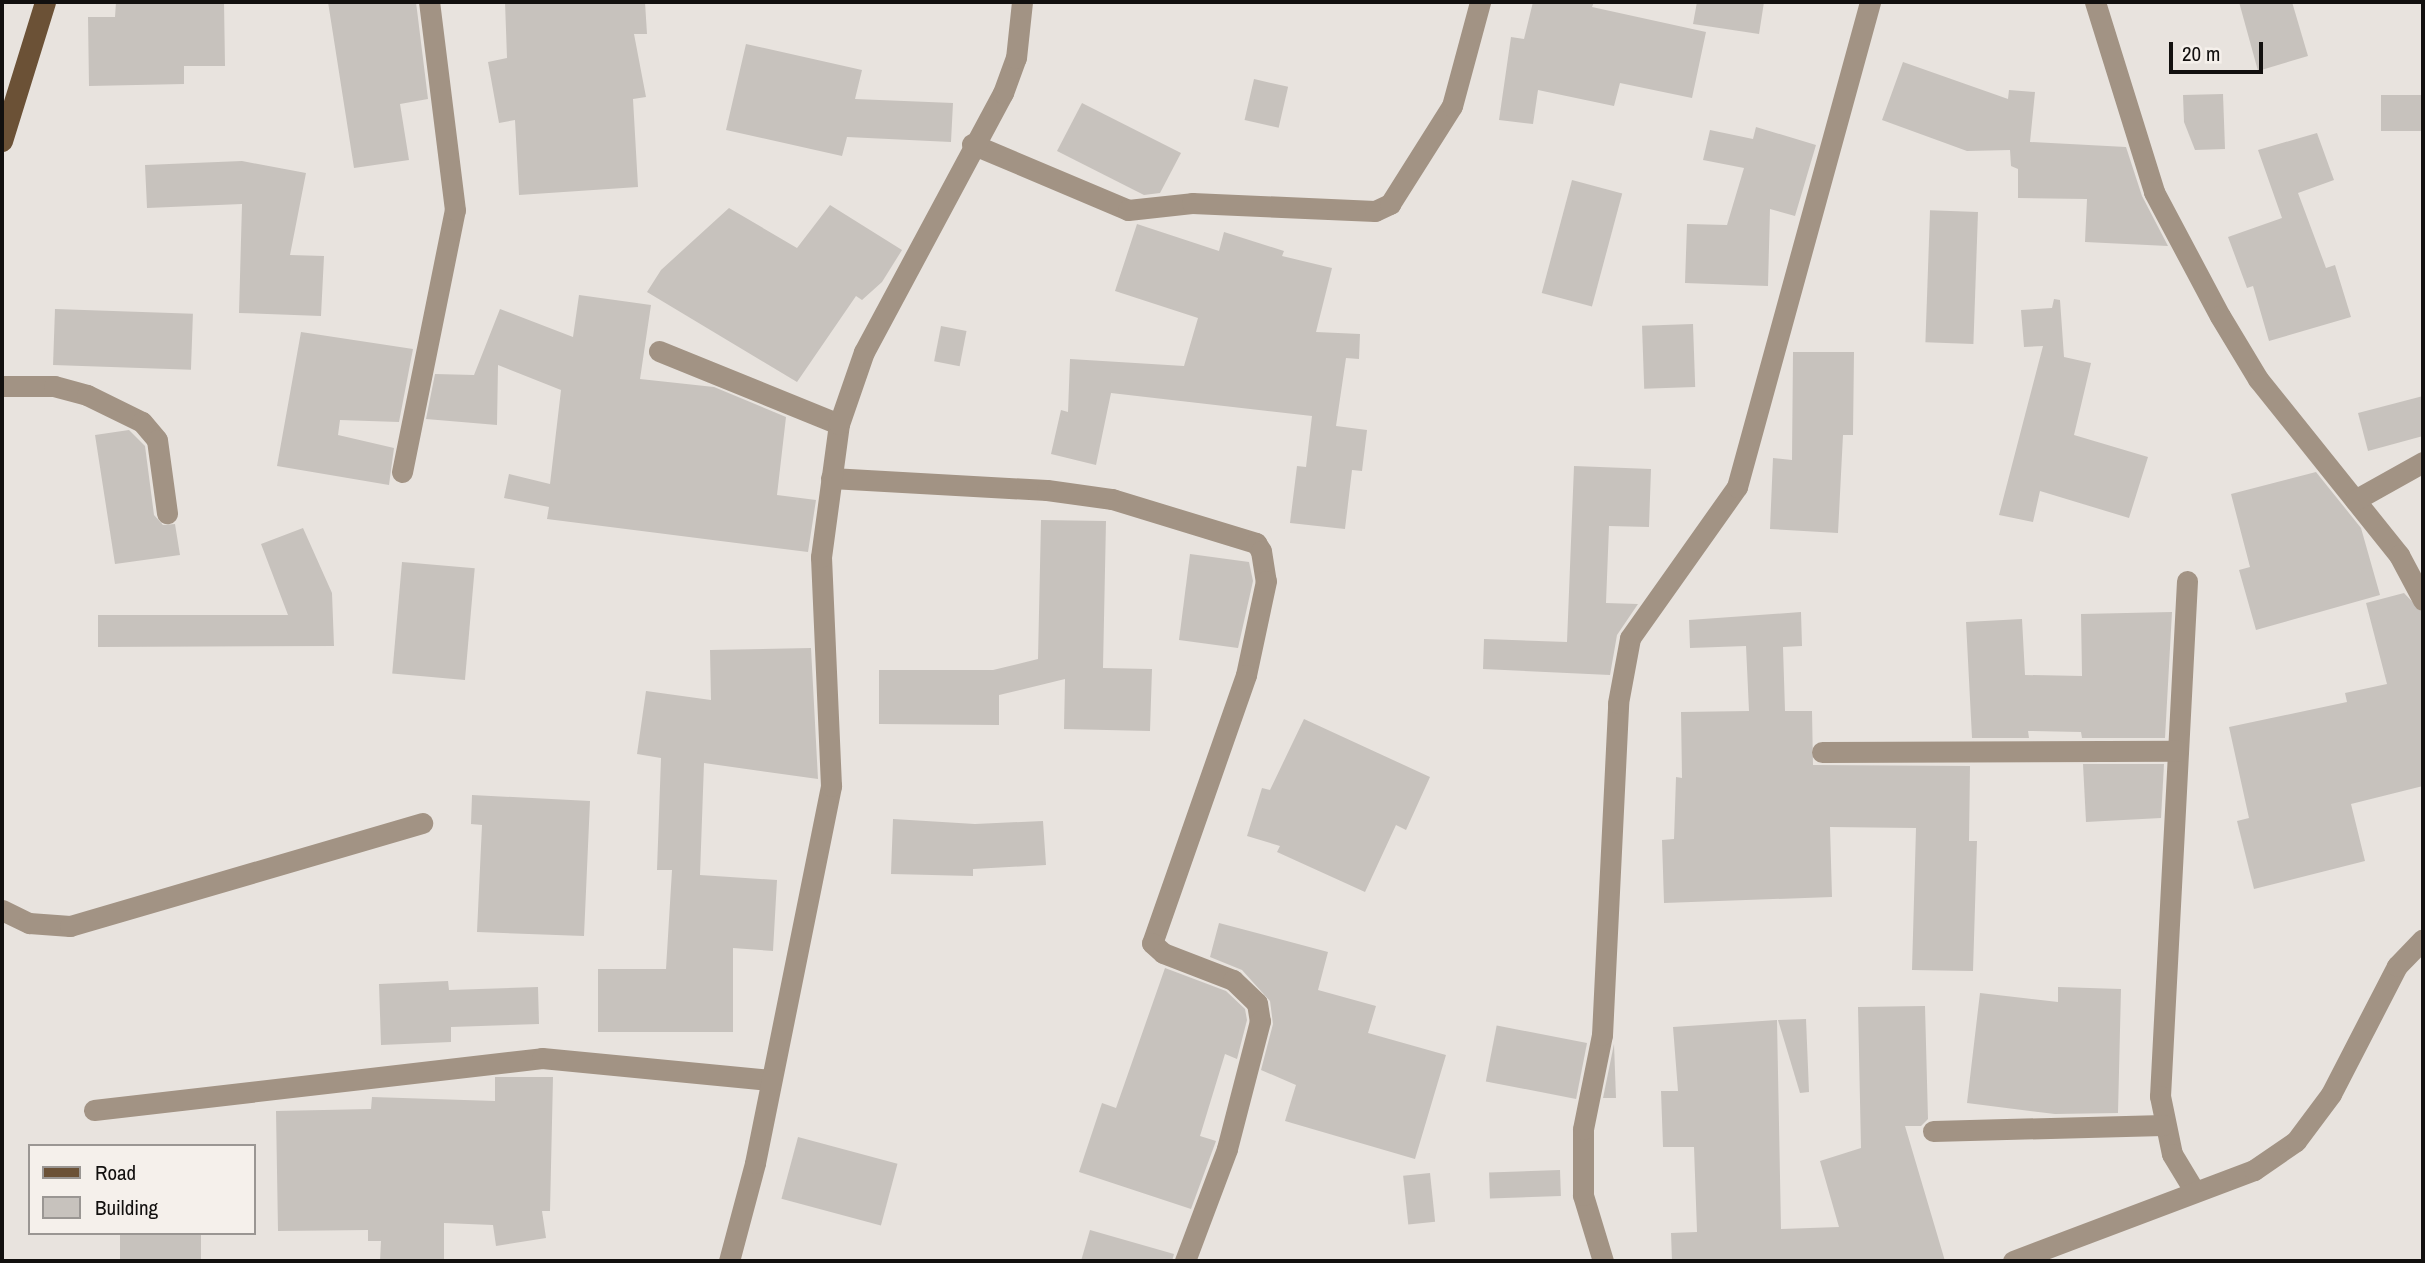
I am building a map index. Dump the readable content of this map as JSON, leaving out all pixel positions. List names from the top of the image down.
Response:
{
  "legend": ["Road", "Building"],
  "scale_bar": "20 m"
}
